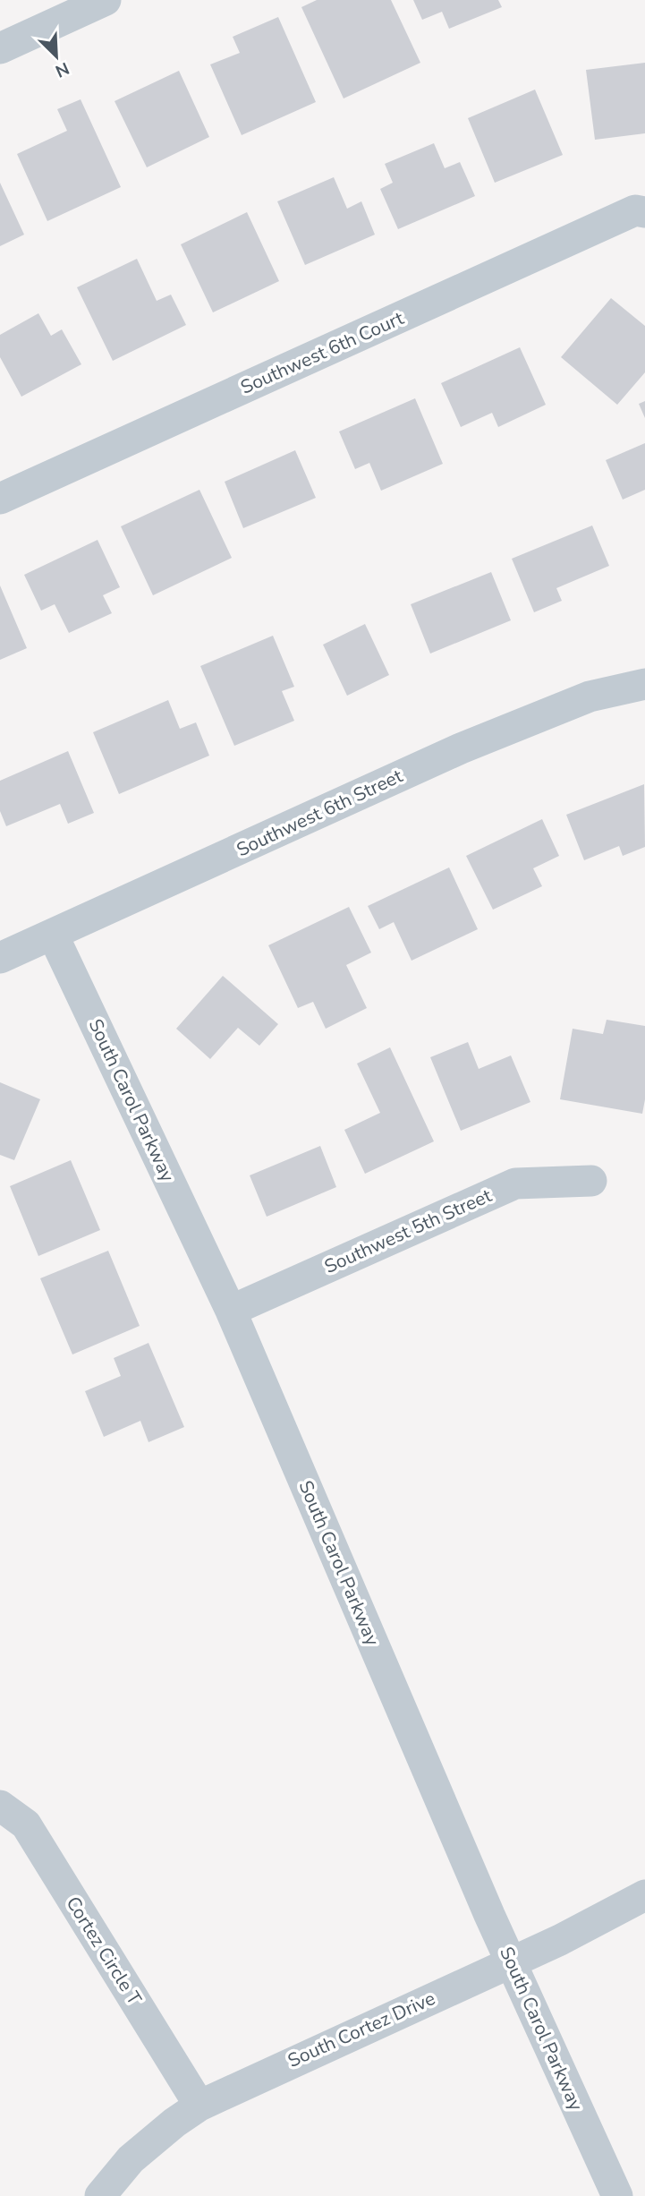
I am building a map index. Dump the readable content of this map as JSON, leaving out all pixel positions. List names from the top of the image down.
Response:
{
  "streets": {
    "street": [
      "Southwest 6th Court",
      "Southwest 6th Street",
      "South Carol Parkway",
      "Southwest 5th Street",
      "Cortez Circle T",
      "South Cortez Drive"
    ]
  },
  "crossings": [
    ["Southwest 6th Street", "South Carol Parkway"],
    ["South Carol Parkway", "Southwest 5th Street"],
    ["South Carol Parkway", "South Cortez Drive"],
    ["Cortez Circle T", "South Cortez Drive"]
  ],
  "north": "bottom right"
}
